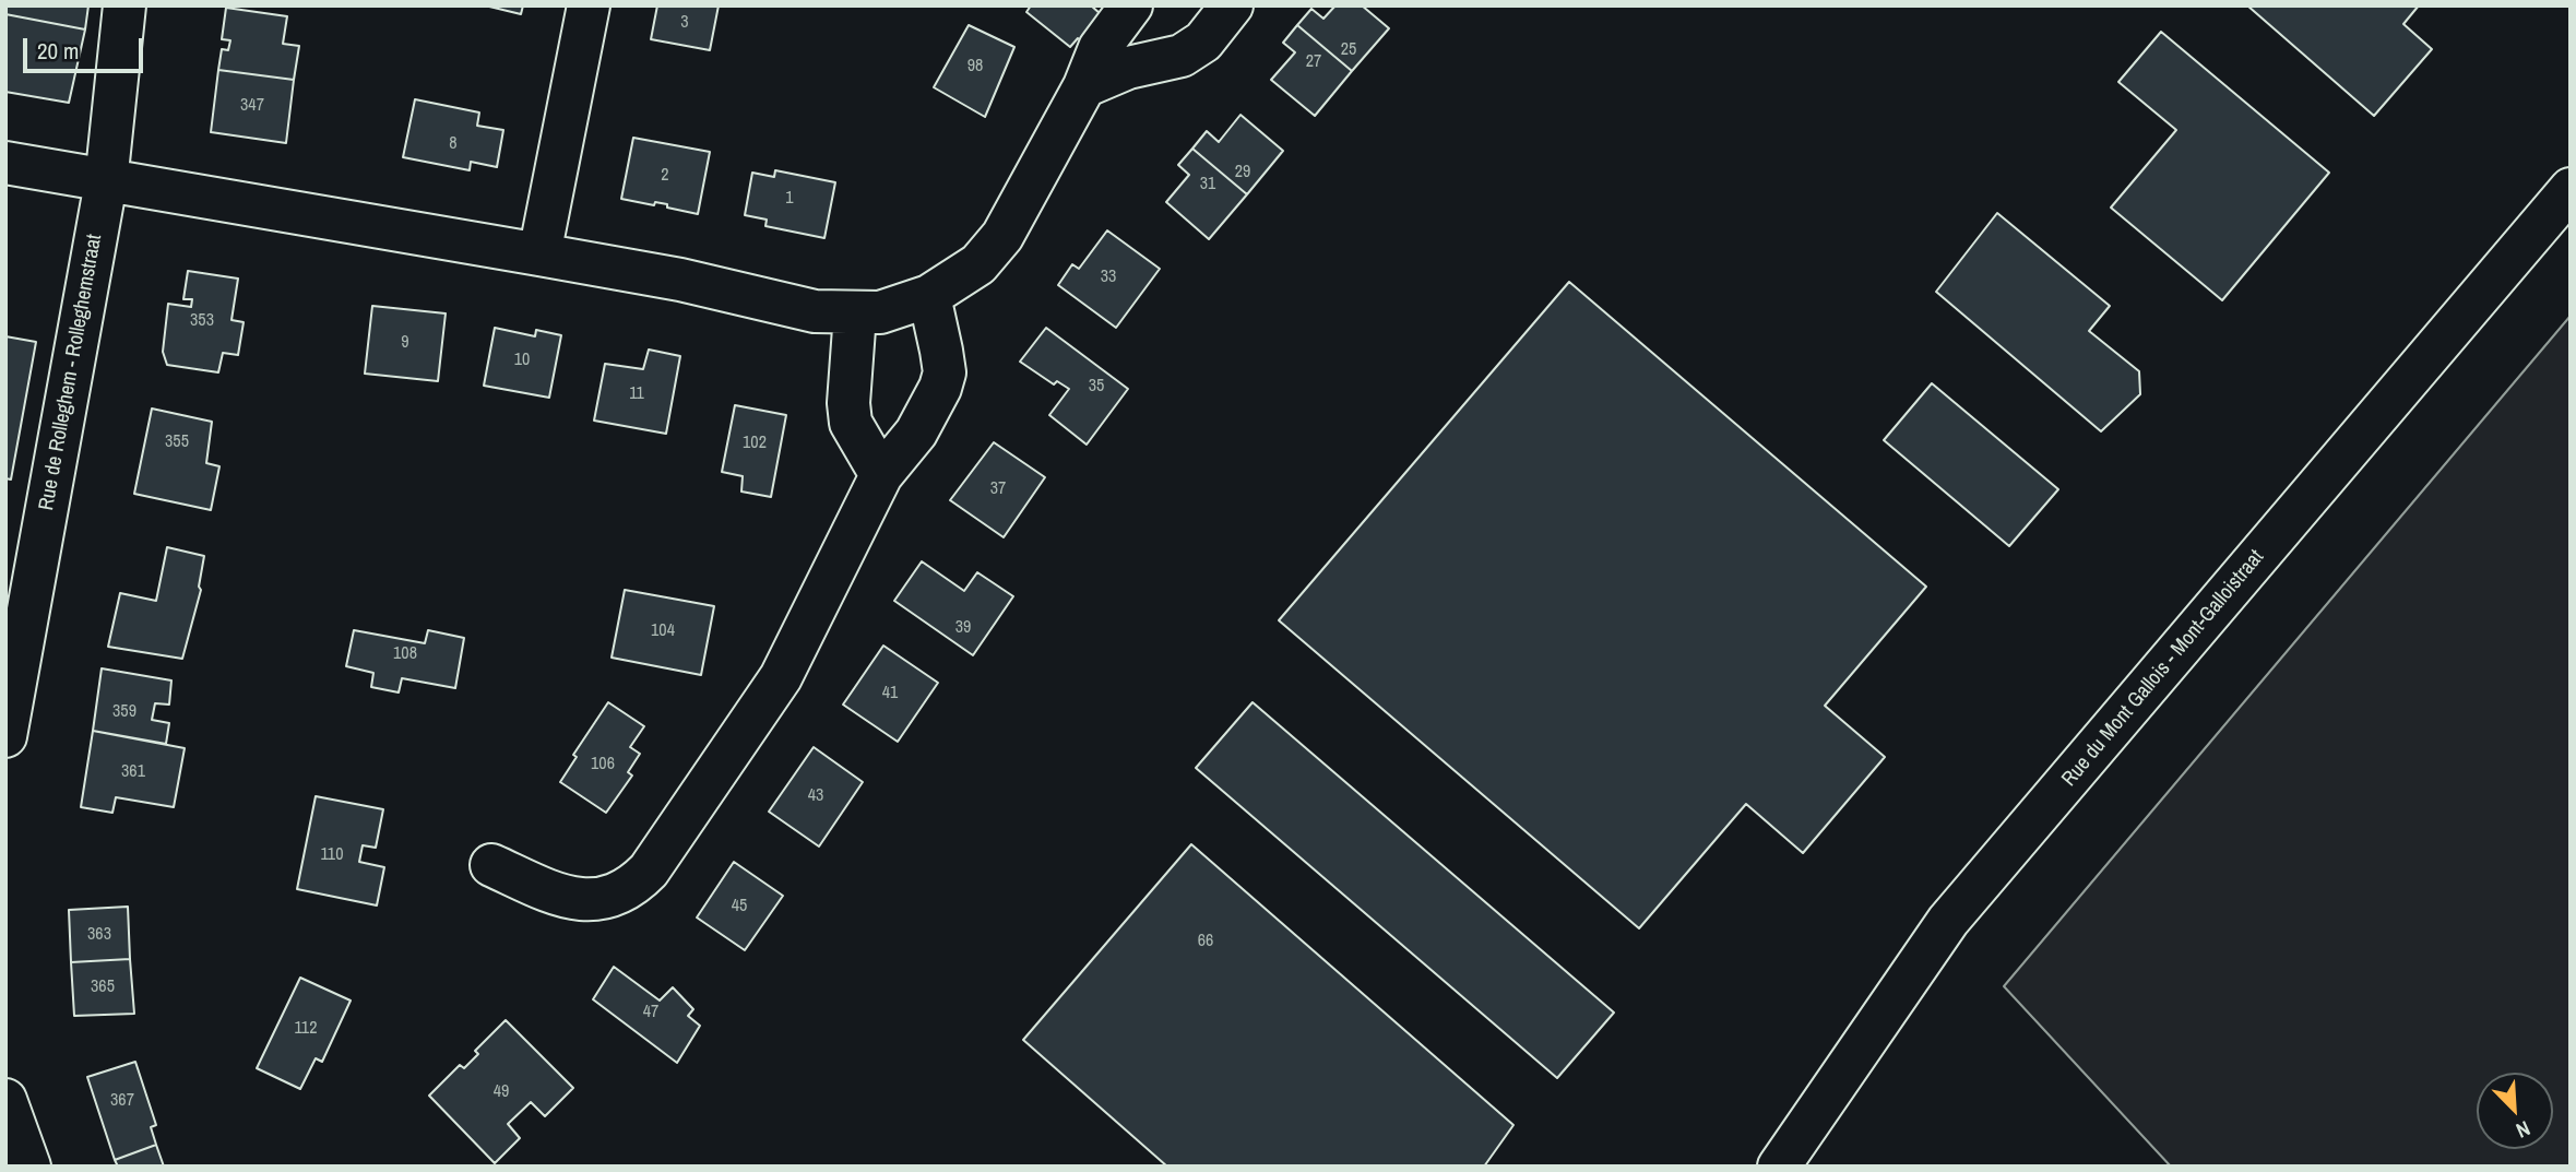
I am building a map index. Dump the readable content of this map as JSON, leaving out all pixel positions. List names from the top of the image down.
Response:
{
  "streets": {
    "street": ["Rue de Rolleghem - Rolleghemstraat", "Rue du Mont Gallois - Mont-Galloistraat"]
  },
  "house_numbers": [
    "3",
    "25",
    "27",
    "98",
    "347",
    "8",
    "29",
    "2",
    "31",
    "1",
    "33",
    "353",
    "9",
    "10",
    "35",
    "11",
    "355",
    "102",
    "37",
    "39",
    "104",
    "108",
    "41",
    "359",
    "106",
    "361",
    "43",
    "110",
    "45",
    "363",
    "66",
    "365",
    "47",
    "112",
    "49",
    "367"
  ],
  "scale_bar": "20 m",
  "north": "bottom right"
}
